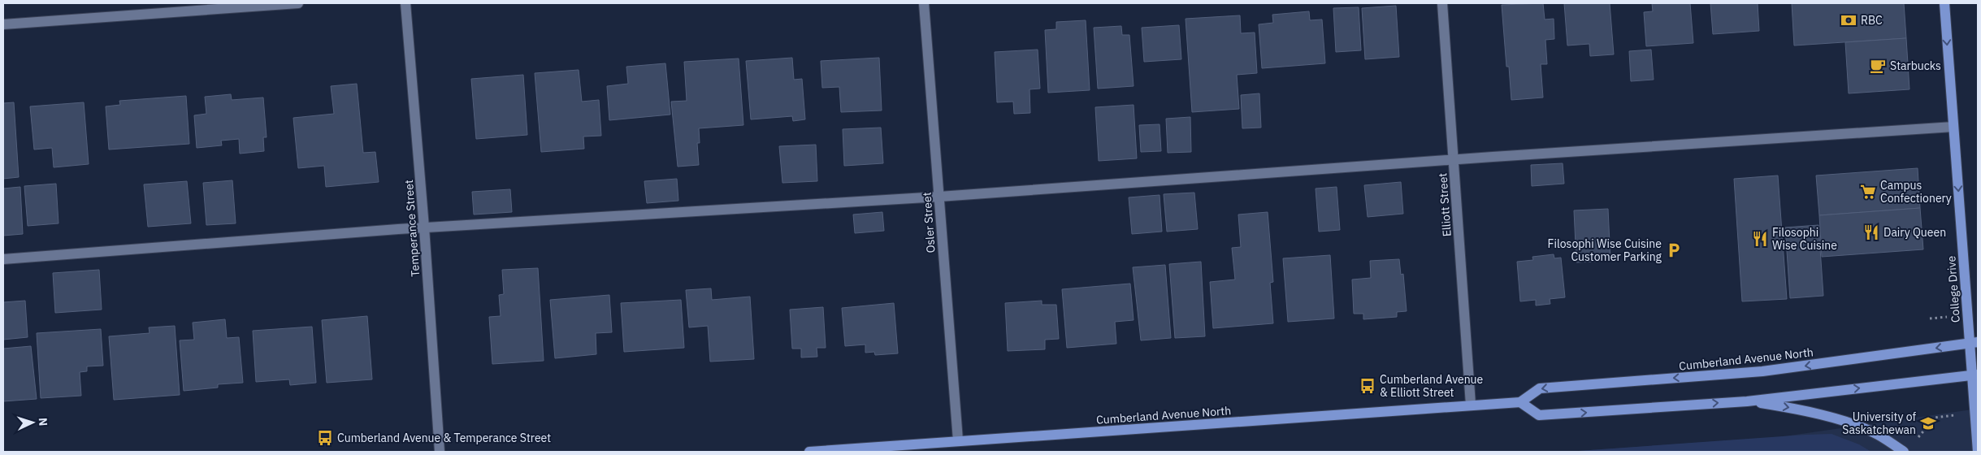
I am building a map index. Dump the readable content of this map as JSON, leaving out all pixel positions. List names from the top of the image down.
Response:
{
  "streets": {
    "main road": ["College Drive", "Cumberland Avenue North"],
    "street": ["Elliott Street", "Osler Street", "Temperance Street"]
  },
  "crossings": [
    ["Elliott Street", "Cumberland Avenue North"],
    ["Osler Street", "Cumberland Avenue North"],
    ["College Drive", "Cumberland Avenue North"]
  ],
  "one_way": ["College Drive"],
  "places": {
    "bank": ["RBC"],
    "cafe": ["Starbucks"],
    "supermarket": ["Campus Confectionery"],
    "restaurant": ["Dairy Queen", "Filosophi Wise Cuisine"],
    "parking": ["Filosophi Wise Cuisine Customer Parking"],
    "bus stop": ["Cumberland Avenue & Elliott Street", "Cumberland Avenue & Temperance Street"],
    "school or university": ["University of Saskatchewan"]
  },
  "north": "right"
}
